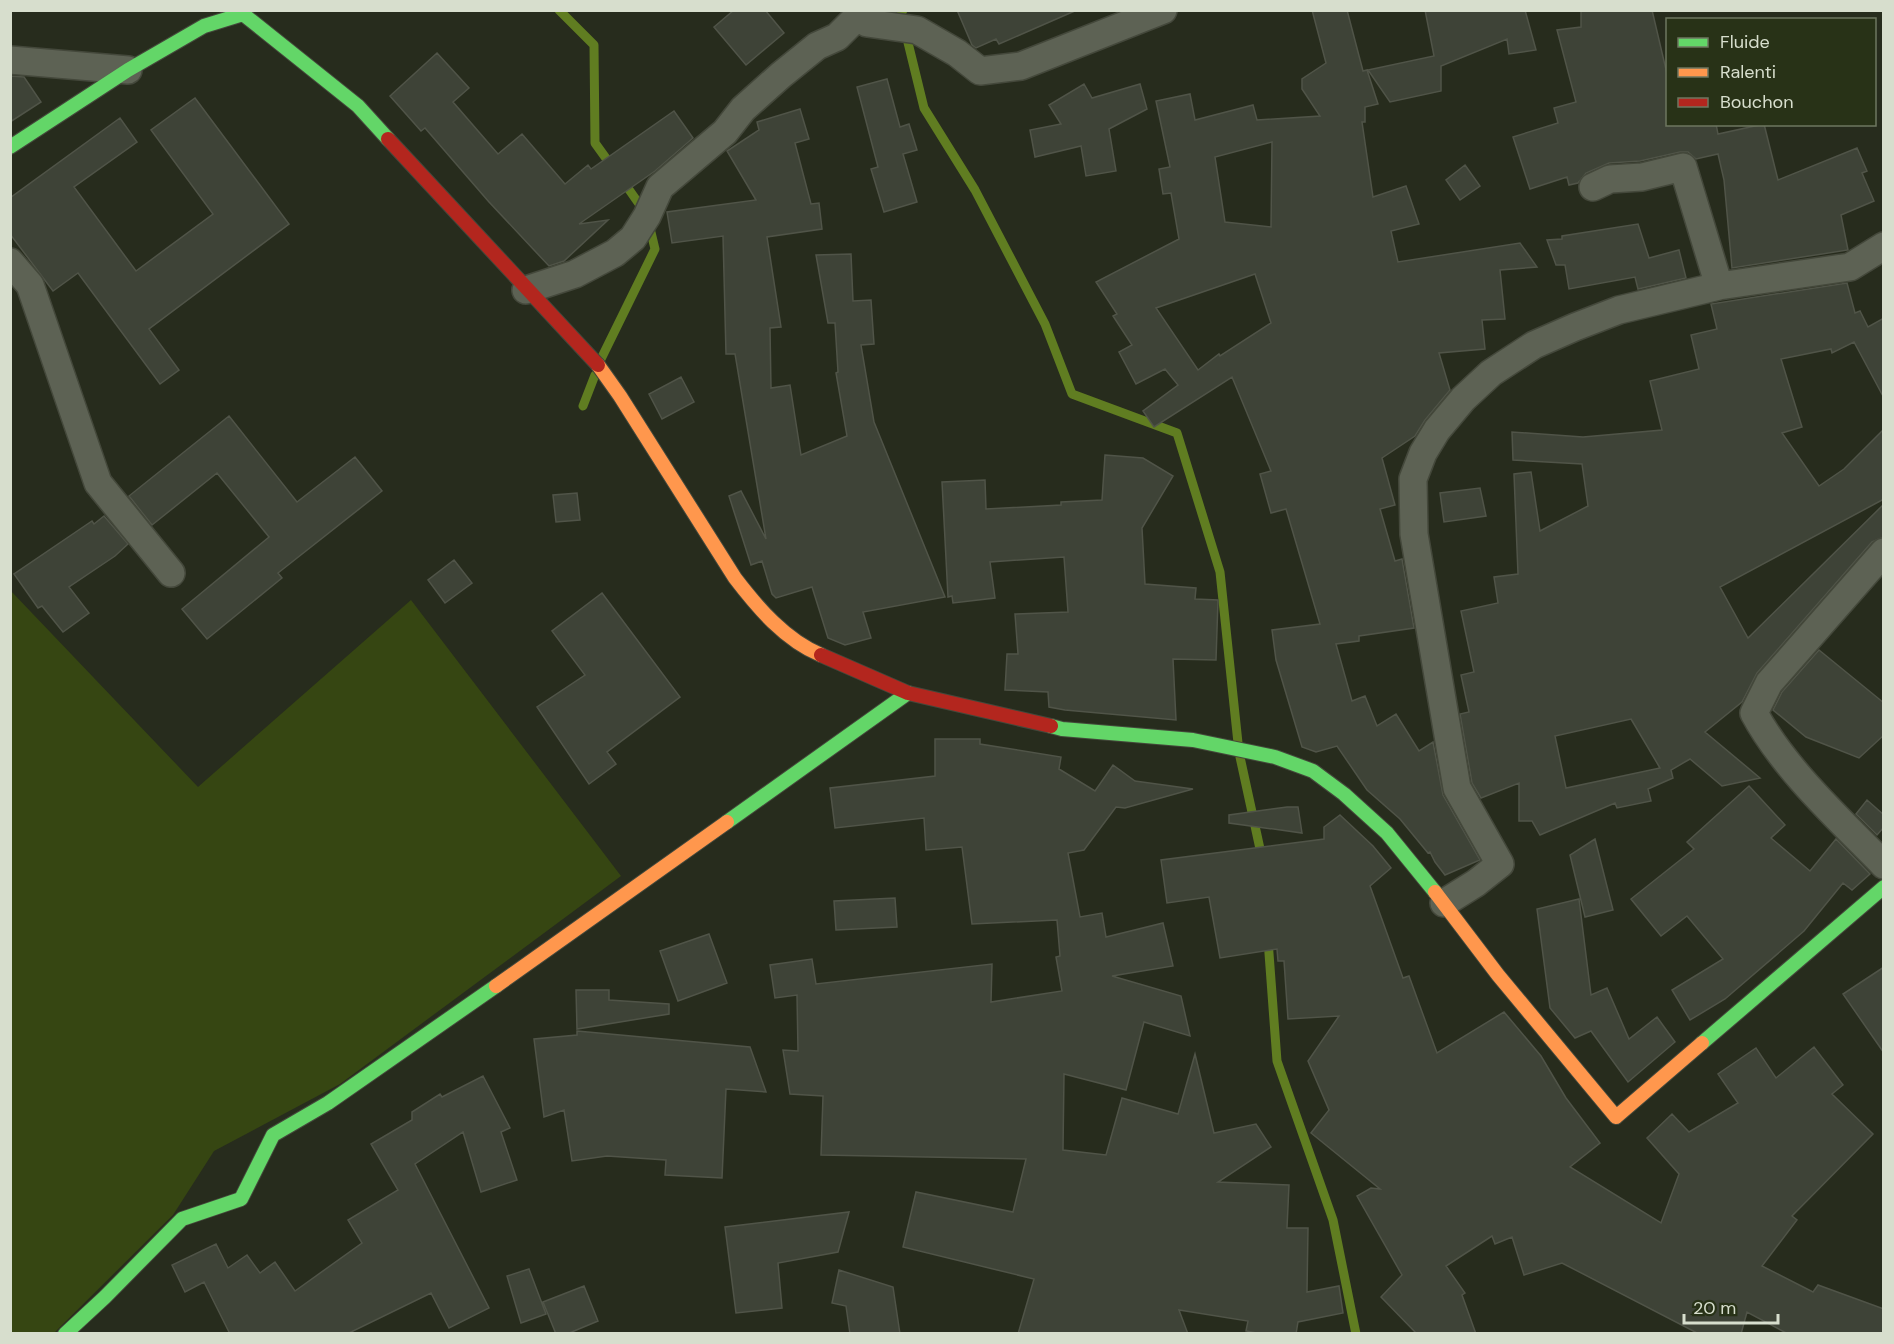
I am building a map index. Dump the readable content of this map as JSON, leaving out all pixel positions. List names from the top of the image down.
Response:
{
  "legend": ["Fluide", "Ralenti", "Bouchon"],
  "scale_bar": "20 m"
}
